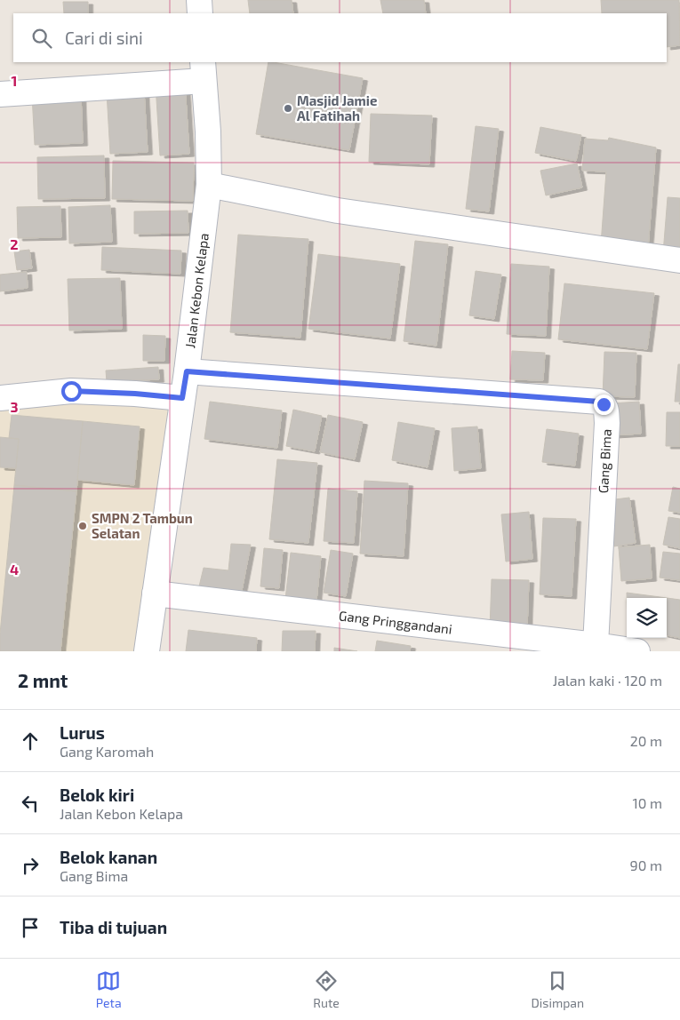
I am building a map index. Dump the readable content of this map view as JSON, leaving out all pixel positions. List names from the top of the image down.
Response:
{
  "streets": {
    "street": ["Jalan Kebon Kelapa", "Gang Bima", "Gang Pringgandani"]
  },
  "crossings": [
    ["Jalan Kebon Kelapa", "Gang Bima"],
    ["Jalan Kebon Kelapa", "Gang Pringgandani"],
    ["Gang Bima", "Gang Pringgandani"]
  ],
  "places": ["Masjid Jamie Al Fatihah", "SMPN 2 Tambun Selatan"],
  "page": {
    "search": "Cari di sini",
    "heading": ["2 mnt", "Jalan kaki · 120 m"],
    "list": [
      ["Lurus", "Gang Karomah", "20 m"],
      ["Belok kiri", "Jalan Kebon Kelapa", "10 m"],
      ["Belok kanan", "Gang Bima", "90 m"],
      "Tiba di tujuan"
    ],
    "nav": ["Peta", "Rute", "Disimpan"]
  },
  "grid": {
    "rows": [
      "1",
      "2",
      "3",
      "4"
    ]
  }
}
